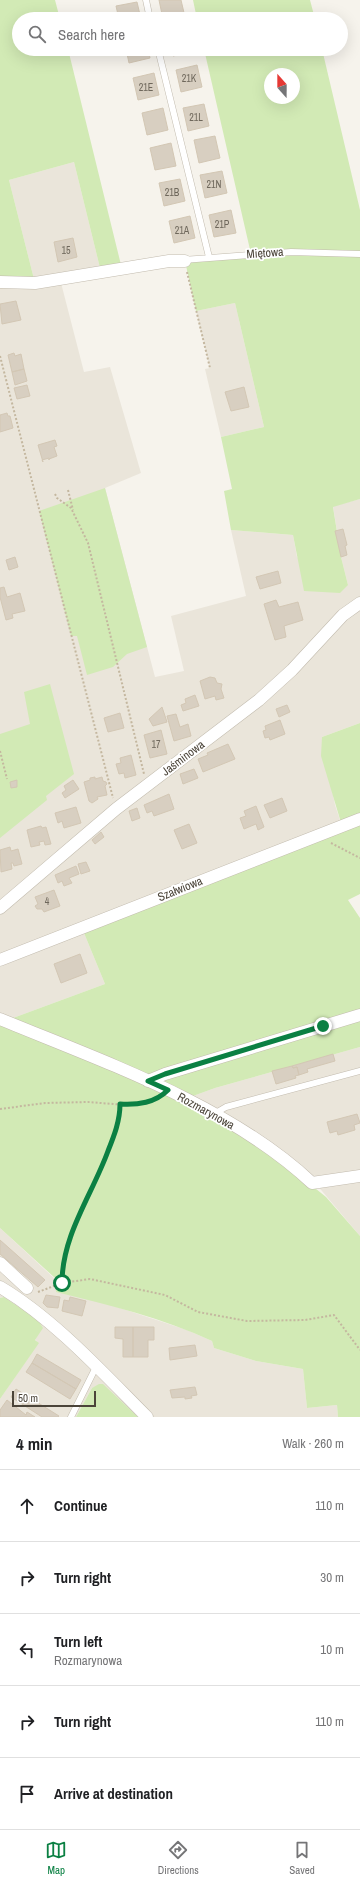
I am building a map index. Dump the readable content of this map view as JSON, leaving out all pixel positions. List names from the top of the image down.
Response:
{
  "streets": {
    "street": [
      "Miętowa",
      "Jaśminowa",
      "Szałwiowa",
      "Rozmarynowa"
    ]
  },
  "house_numbers": [
    "21K",
    "21E",
    "21L",
    "21N",
    "21B",
    "21P",
    "21A",
    "15",
    "17",
    "4"
  ],
  "scale_bar": "50 m",
  "north": "top",
  "page": {
    "search": "Search here",
    "scale": "50 m",
    "heading": ["4 min", "Walk · 260 m"],
    "list": [
      ["Continue", "110 m"],
      ["Turn right", "30 m"],
      ["Turn left", "Rozmarynowa", "10 m"],
      ["Turn right", "110 m"],
      "Arrive at destination"
    ],
    "nav": ["Map", "Directions", "Saved"]
  }
}
